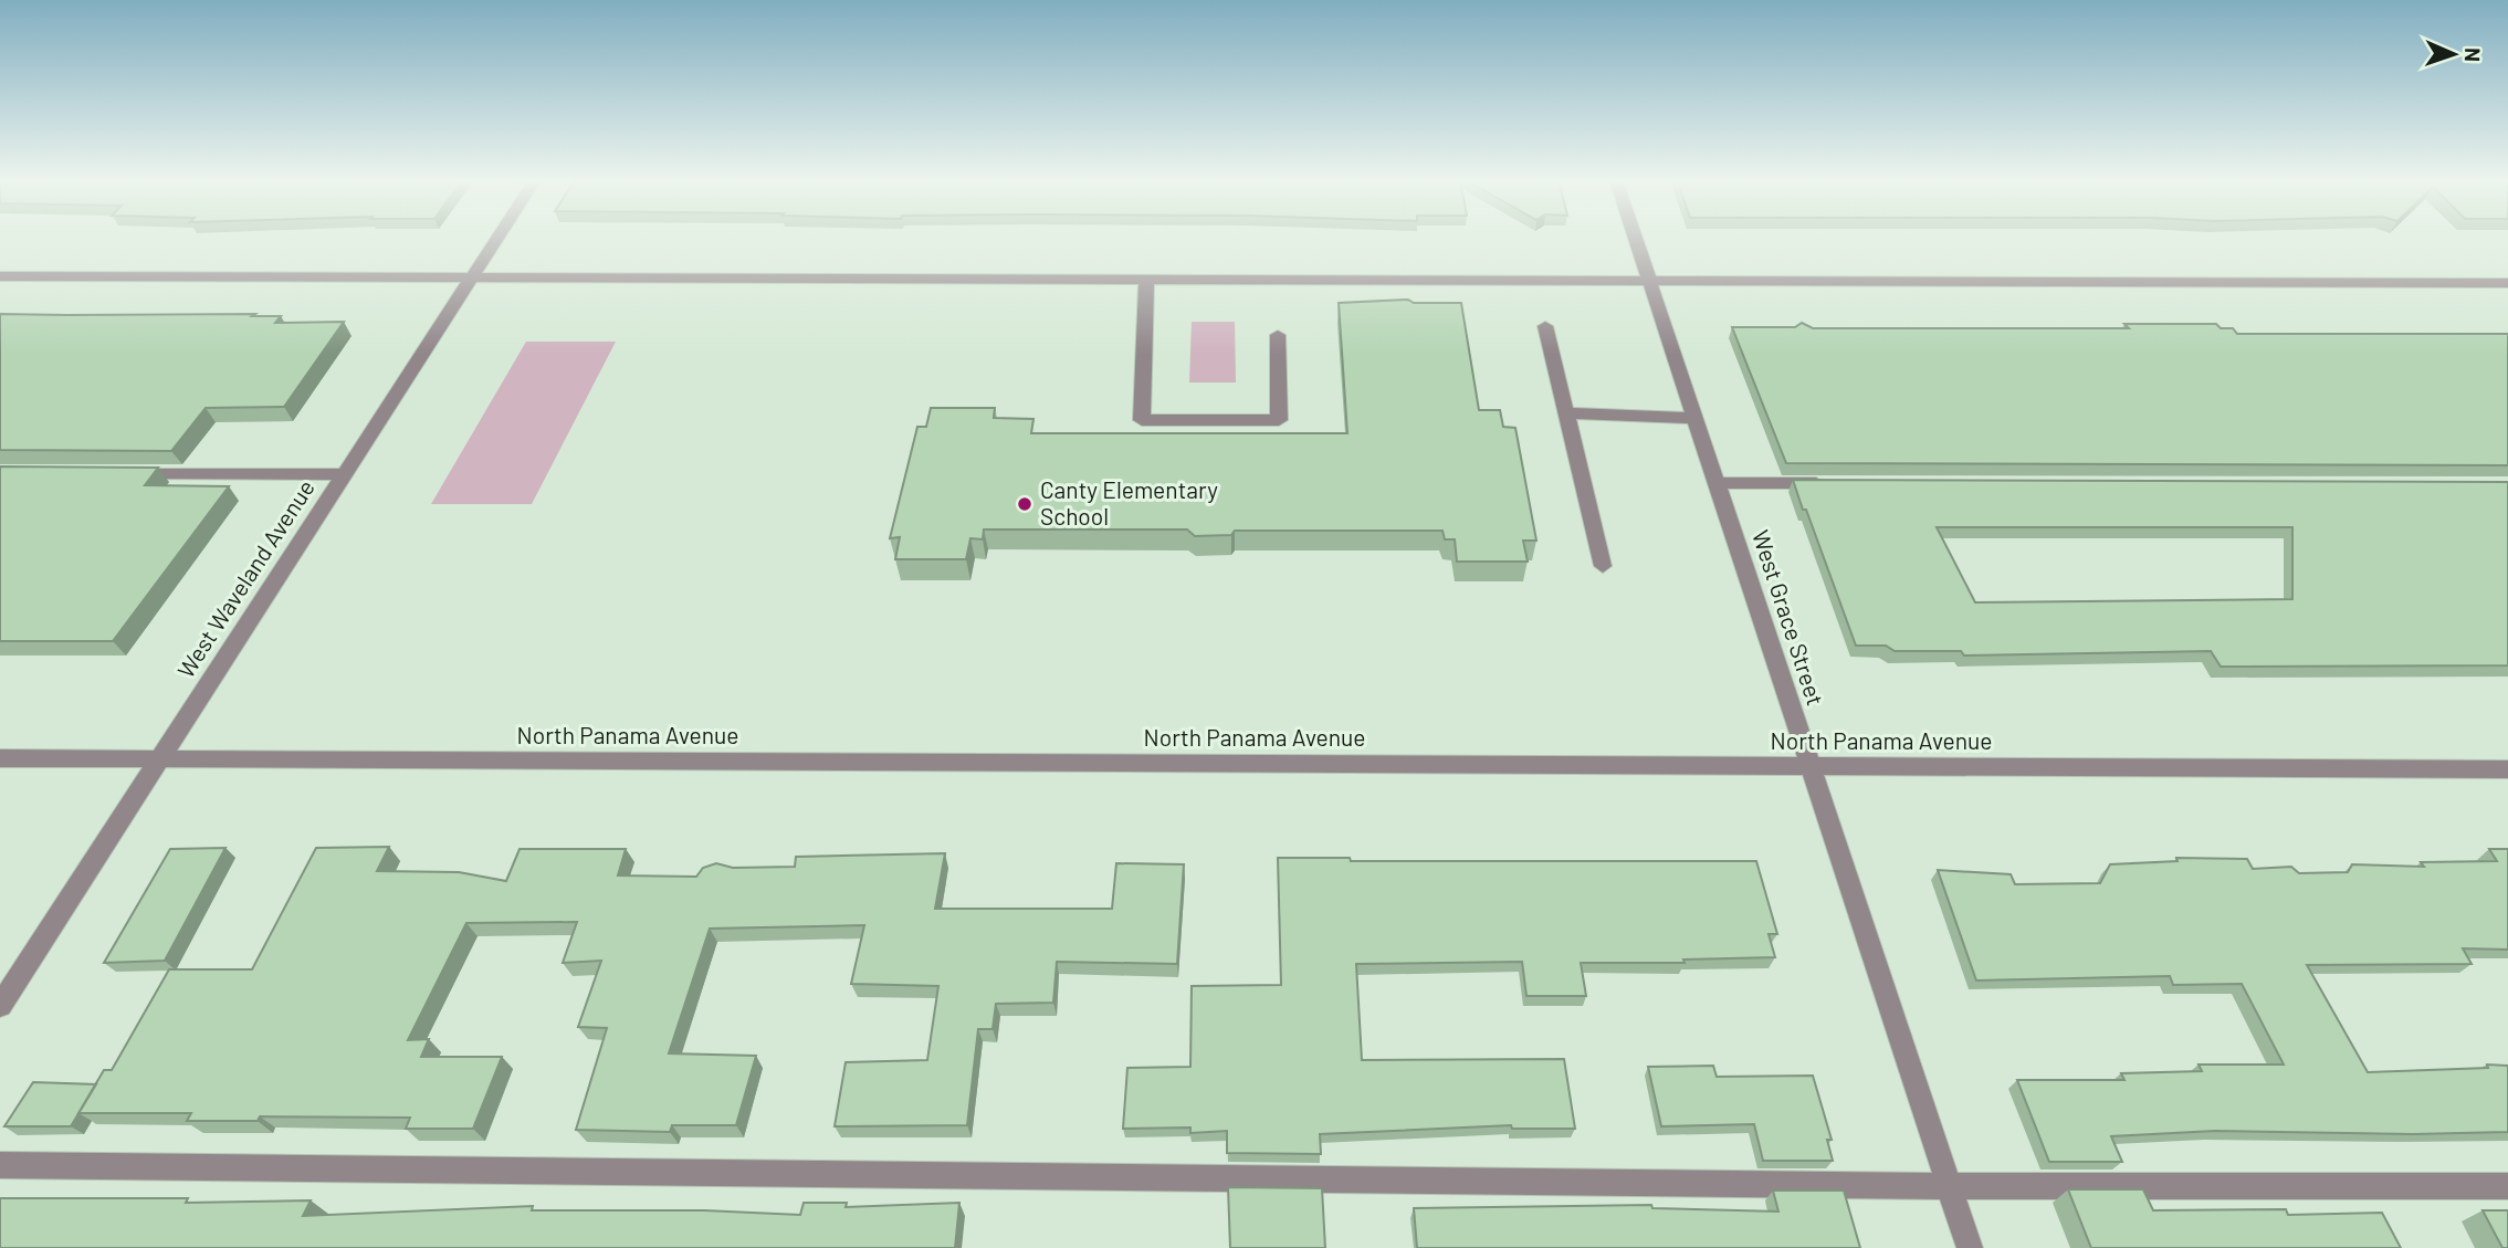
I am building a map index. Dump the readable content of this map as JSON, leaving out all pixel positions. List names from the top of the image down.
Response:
{
  "streets": {
    "street": ["West Waveland Avenue", "West Grace Street", "North Panama Avenue"]
  },
  "crossings": [
    ["West Waveland Avenue", "North Panama Avenue"],
    ["West Grace Street", "North Panama Avenue"]
  ],
  "places": ["Canty Elementary School"],
  "north": "right"
}
